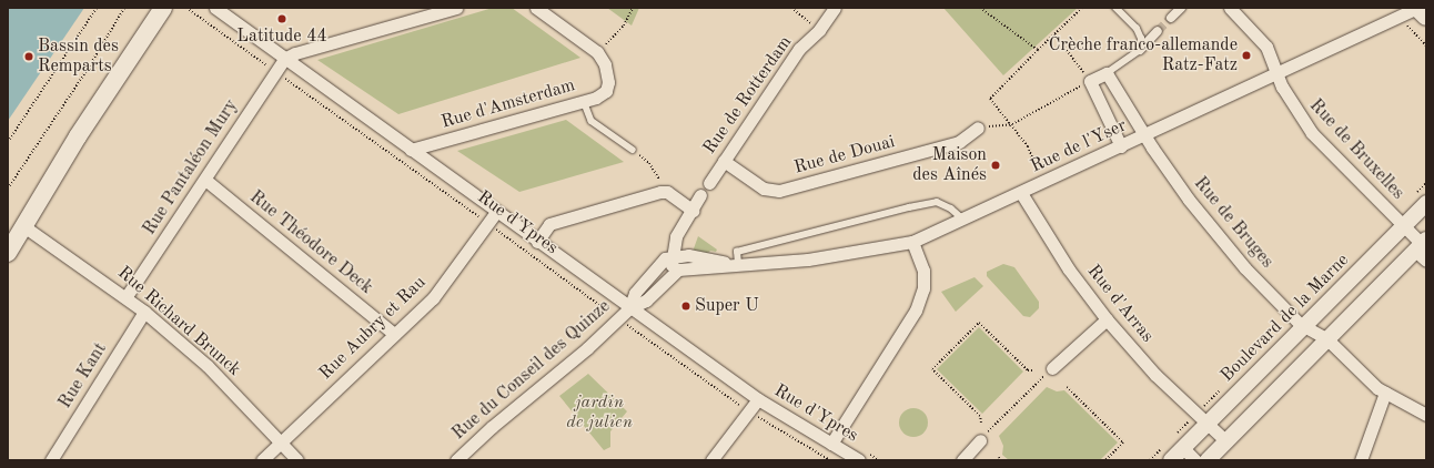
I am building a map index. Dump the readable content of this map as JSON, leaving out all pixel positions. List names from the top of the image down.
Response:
{
  "streets": {
    "street": [
      "Rue de Rotterdam",
      "Rue d'Amsterdam",
      "Rue de l'Yser",
      "Rue de Bruxelles",
      "Rue de Douai",
      "Rue Pantaléon Mury",
      "Rue d'Ypres",
      "Rue de Bruges",
      "Rue Théodore Deck",
      "Rue d'Arras",
      "Boulevard de la Marne",
      "Rue Richard Brunck",
      "Rue Aubry et Rau",
      "Rue du Conseil des Quinze",
      "Rue Kant"
    ]
  },
  "crossings": [
    ["Rue de Rotterdam", "Rue de Douai"],
    ["Rue d'Amsterdam", "Rue d'Ypres"],
    ["Rue de l'Yser", "Rue de Bruxelles"],
    ["Rue de l'Yser", "Rue d'Ypres"],
    ["Rue de l'Yser", "Rue de Bruges"],
    ["Rue de l'Yser", "Rue d'Arras"],
    ["Rue de l'Yser", "Rue du Conseil des Quinze"],
    ["Rue de Bruxelles", "Boulevard de la Marne"],
    ["Rue Pantaléon Mury", "Rue d'Ypres"],
    ["Rue Pantaléon Mury", "Rue Théodore Deck"],
    ["Rue Pantaléon Mury", "Rue Richard Brunck"],
    ["Rue d'Ypres", "Rue Aubry et Rau"],
    ["Rue d'Ypres", "Rue du Conseil des Quinze"],
    ["Rue de Bruges", "Boulevard de la Marne"],
    ["Rue Théodore Deck", "Rue Aubry et Rau"],
    ["Rue d'Arras", "Boulevard de la Marne"],
    ["Rue Richard Brunck", "Rue Aubry et Rau"],
    ["Rue Richard Brunck", "Rue Kant"]
  ],
  "parks": ["jardin de julien"],
  "places": [
    "Latitude 44",
    "Crèche franco-allemande Ratz-Fatz",
    "Bassin des Remparts",
    "Maison des Aînés",
    "Super U"
  ]
}
